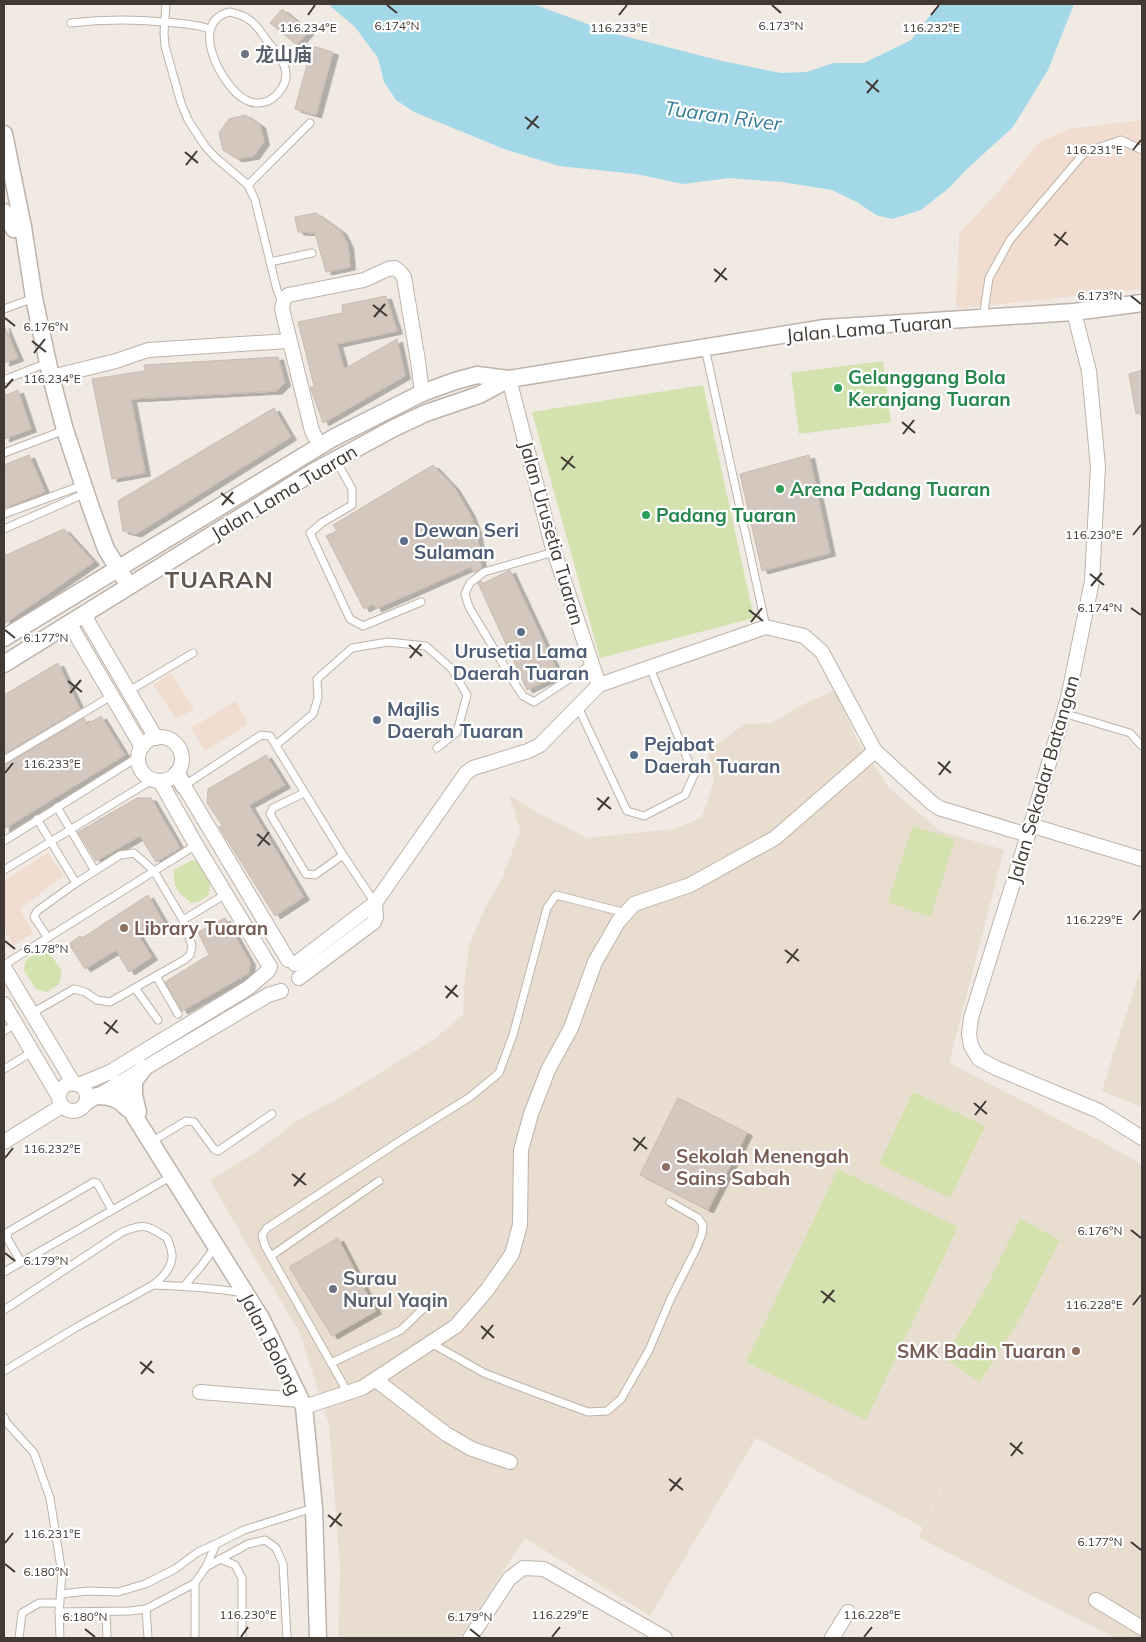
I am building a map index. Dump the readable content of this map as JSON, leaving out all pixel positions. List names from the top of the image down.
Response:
{
  "streets": {
    "street": [
      "Jalan Lama Tuaran",
      "Jalan Urusetia Tuaran",
      "Jalan Sekadar Batangan",
      "Jalan Bolong"
    ]
  },
  "crossings": [
    ["Jalan Lama Tuaran", "Jalan Urusetia Tuaran"],
    ["Jalan Lama Tuaran", "Jalan Sekadar Batangan"]
  ],
  "districts": ["TUARAN"],
  "water": ["Tuaran River"],
  "places": [
    "龙山庙",
    "Gelanggang Bola Keranjang Tuaran",
    "Arena Padang Tuaran",
    "Padang Tuaran",
    "Dewan Seri Sulaman",
    "Urusetia Lama Daerah Tuaran",
    "Majlis Daerah Tuaran",
    "Pejabat Daerah Tuaran",
    "Library Tuaran",
    "Sekolah Menengah Sains Sabah",
    "Surau Nurul Yaqin",
    "SMK Badin Tuaran"
  ],
  "coordinates": [
    "6.174°N",
    "6.173°N",
    "116.234°E",
    "116.233°E",
    "116.232°E",
    "116.231°E",
    "6.176°N",
    "116.230°E",
    "6.177°N",
    "116.229°E",
    "6.178°N",
    "6.179°N",
    "116.228°E",
    "6.180°N"
  ]
}
